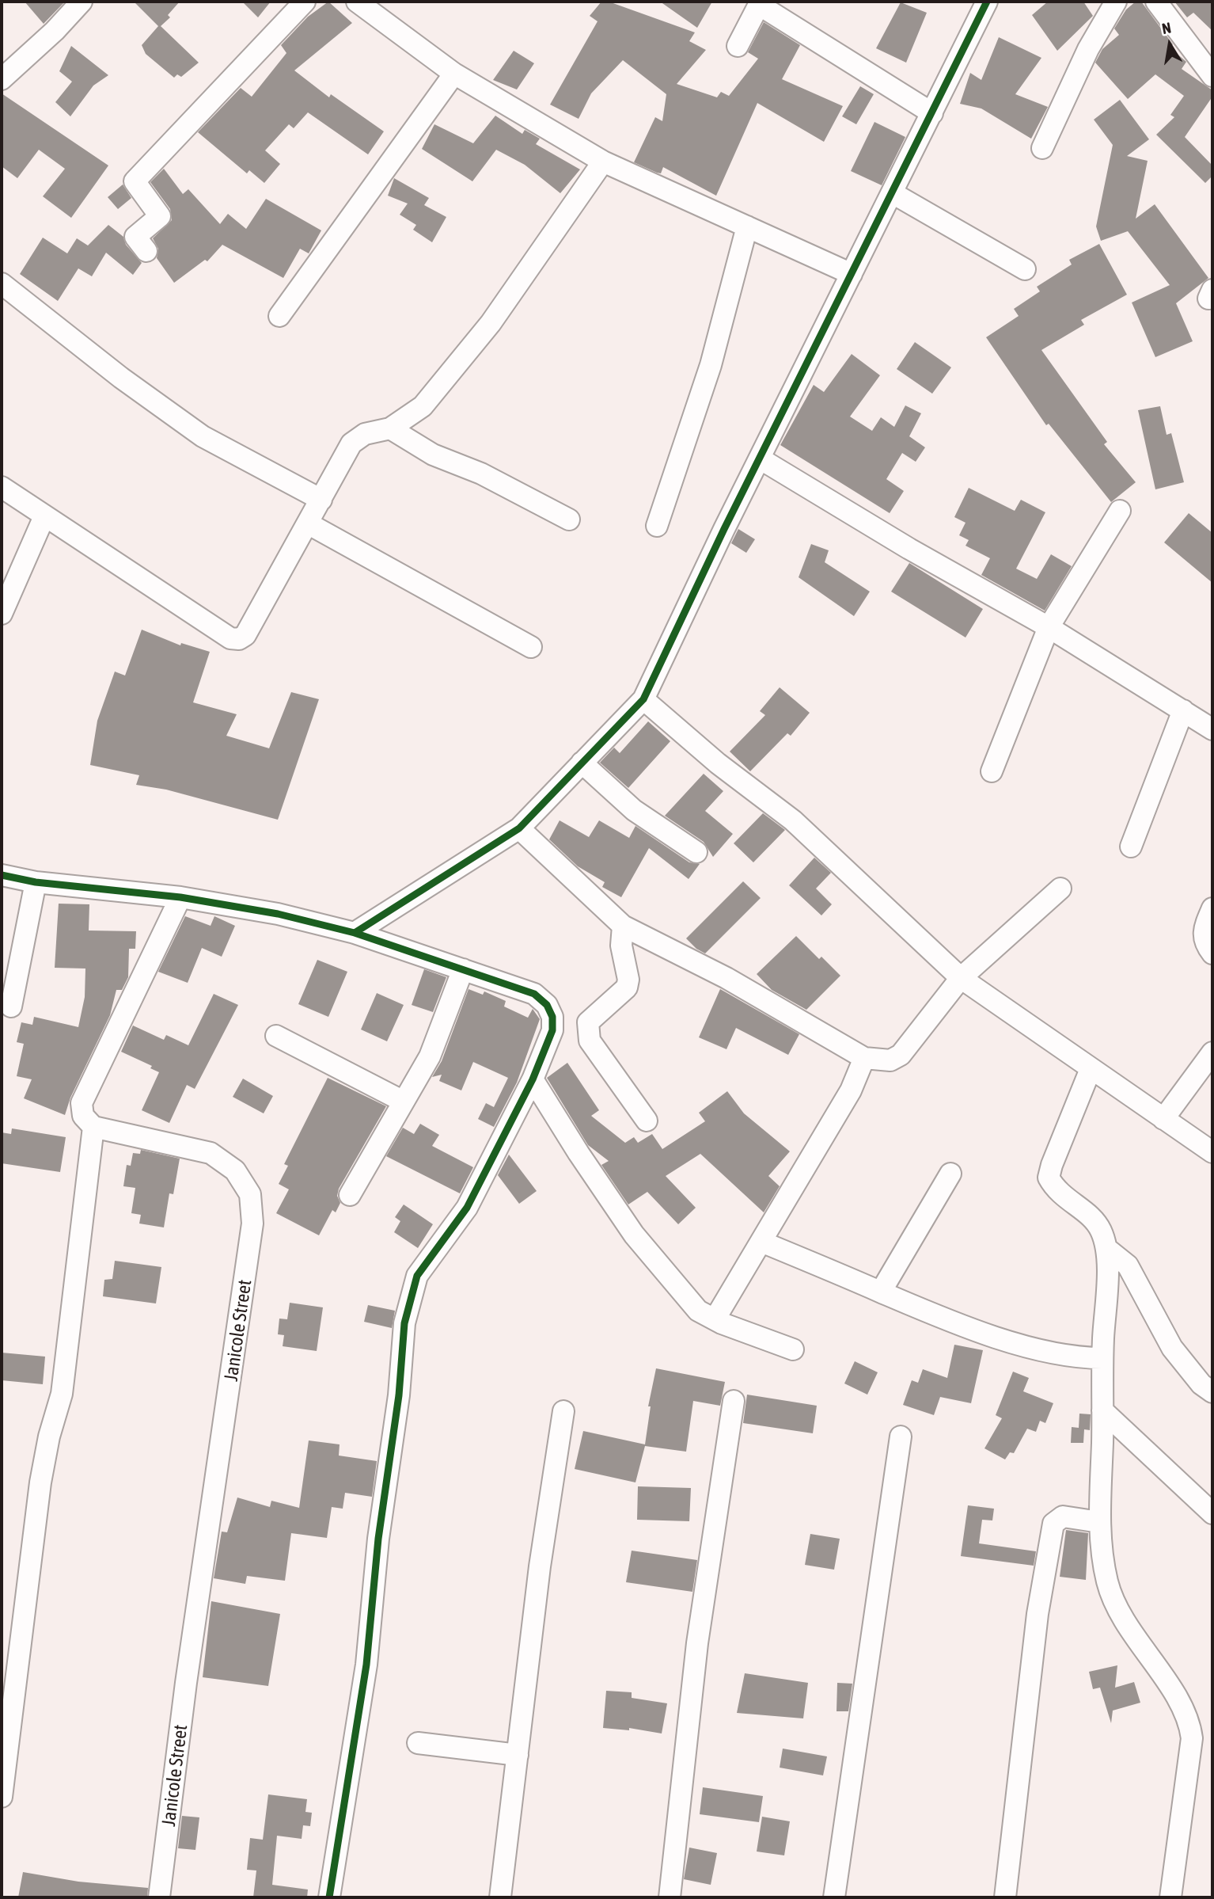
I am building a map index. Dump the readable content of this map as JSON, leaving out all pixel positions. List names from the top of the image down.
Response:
{
  "streets": {
    "street": ["Janicole Street"]
  },
  "north": "top"
}
